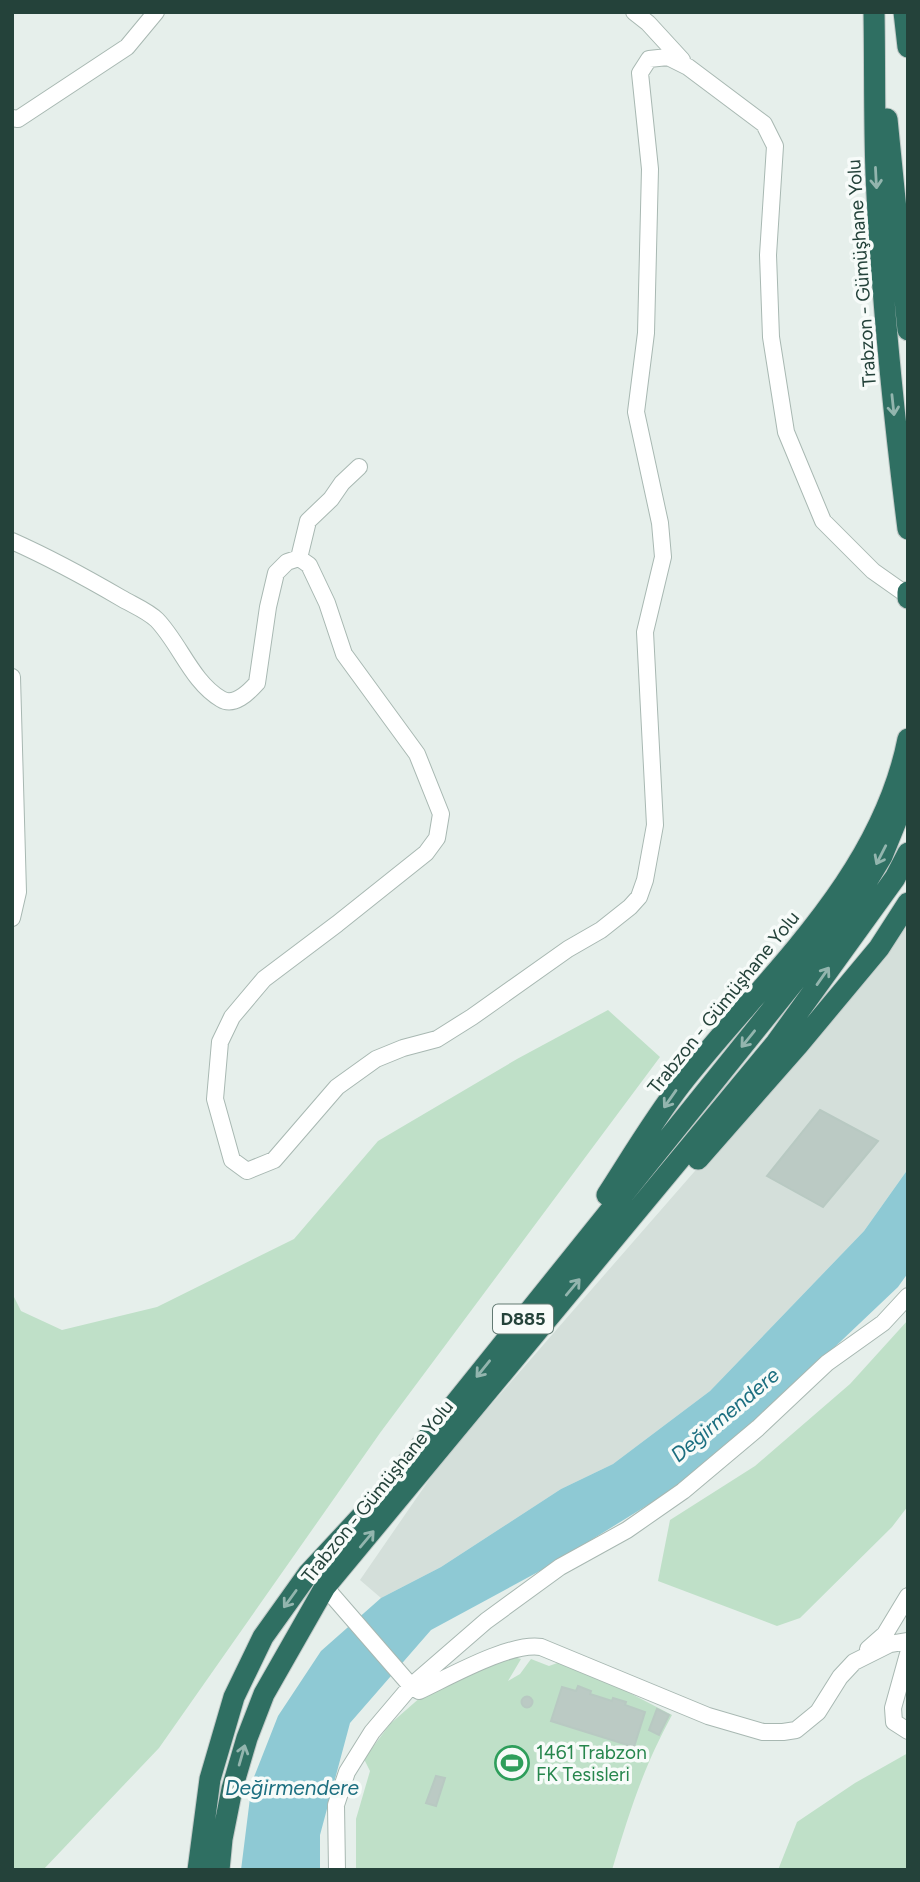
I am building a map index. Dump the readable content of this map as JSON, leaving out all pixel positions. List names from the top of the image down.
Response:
{
  "streets": {
    "highway": ["Trabzon - Gümüşhane Yolu", "D885"]
  },
  "water": ["Değirmendere"],
  "places": {
    "sports": ["1461 Trabzon FK Tesisleri"]
  }
}
